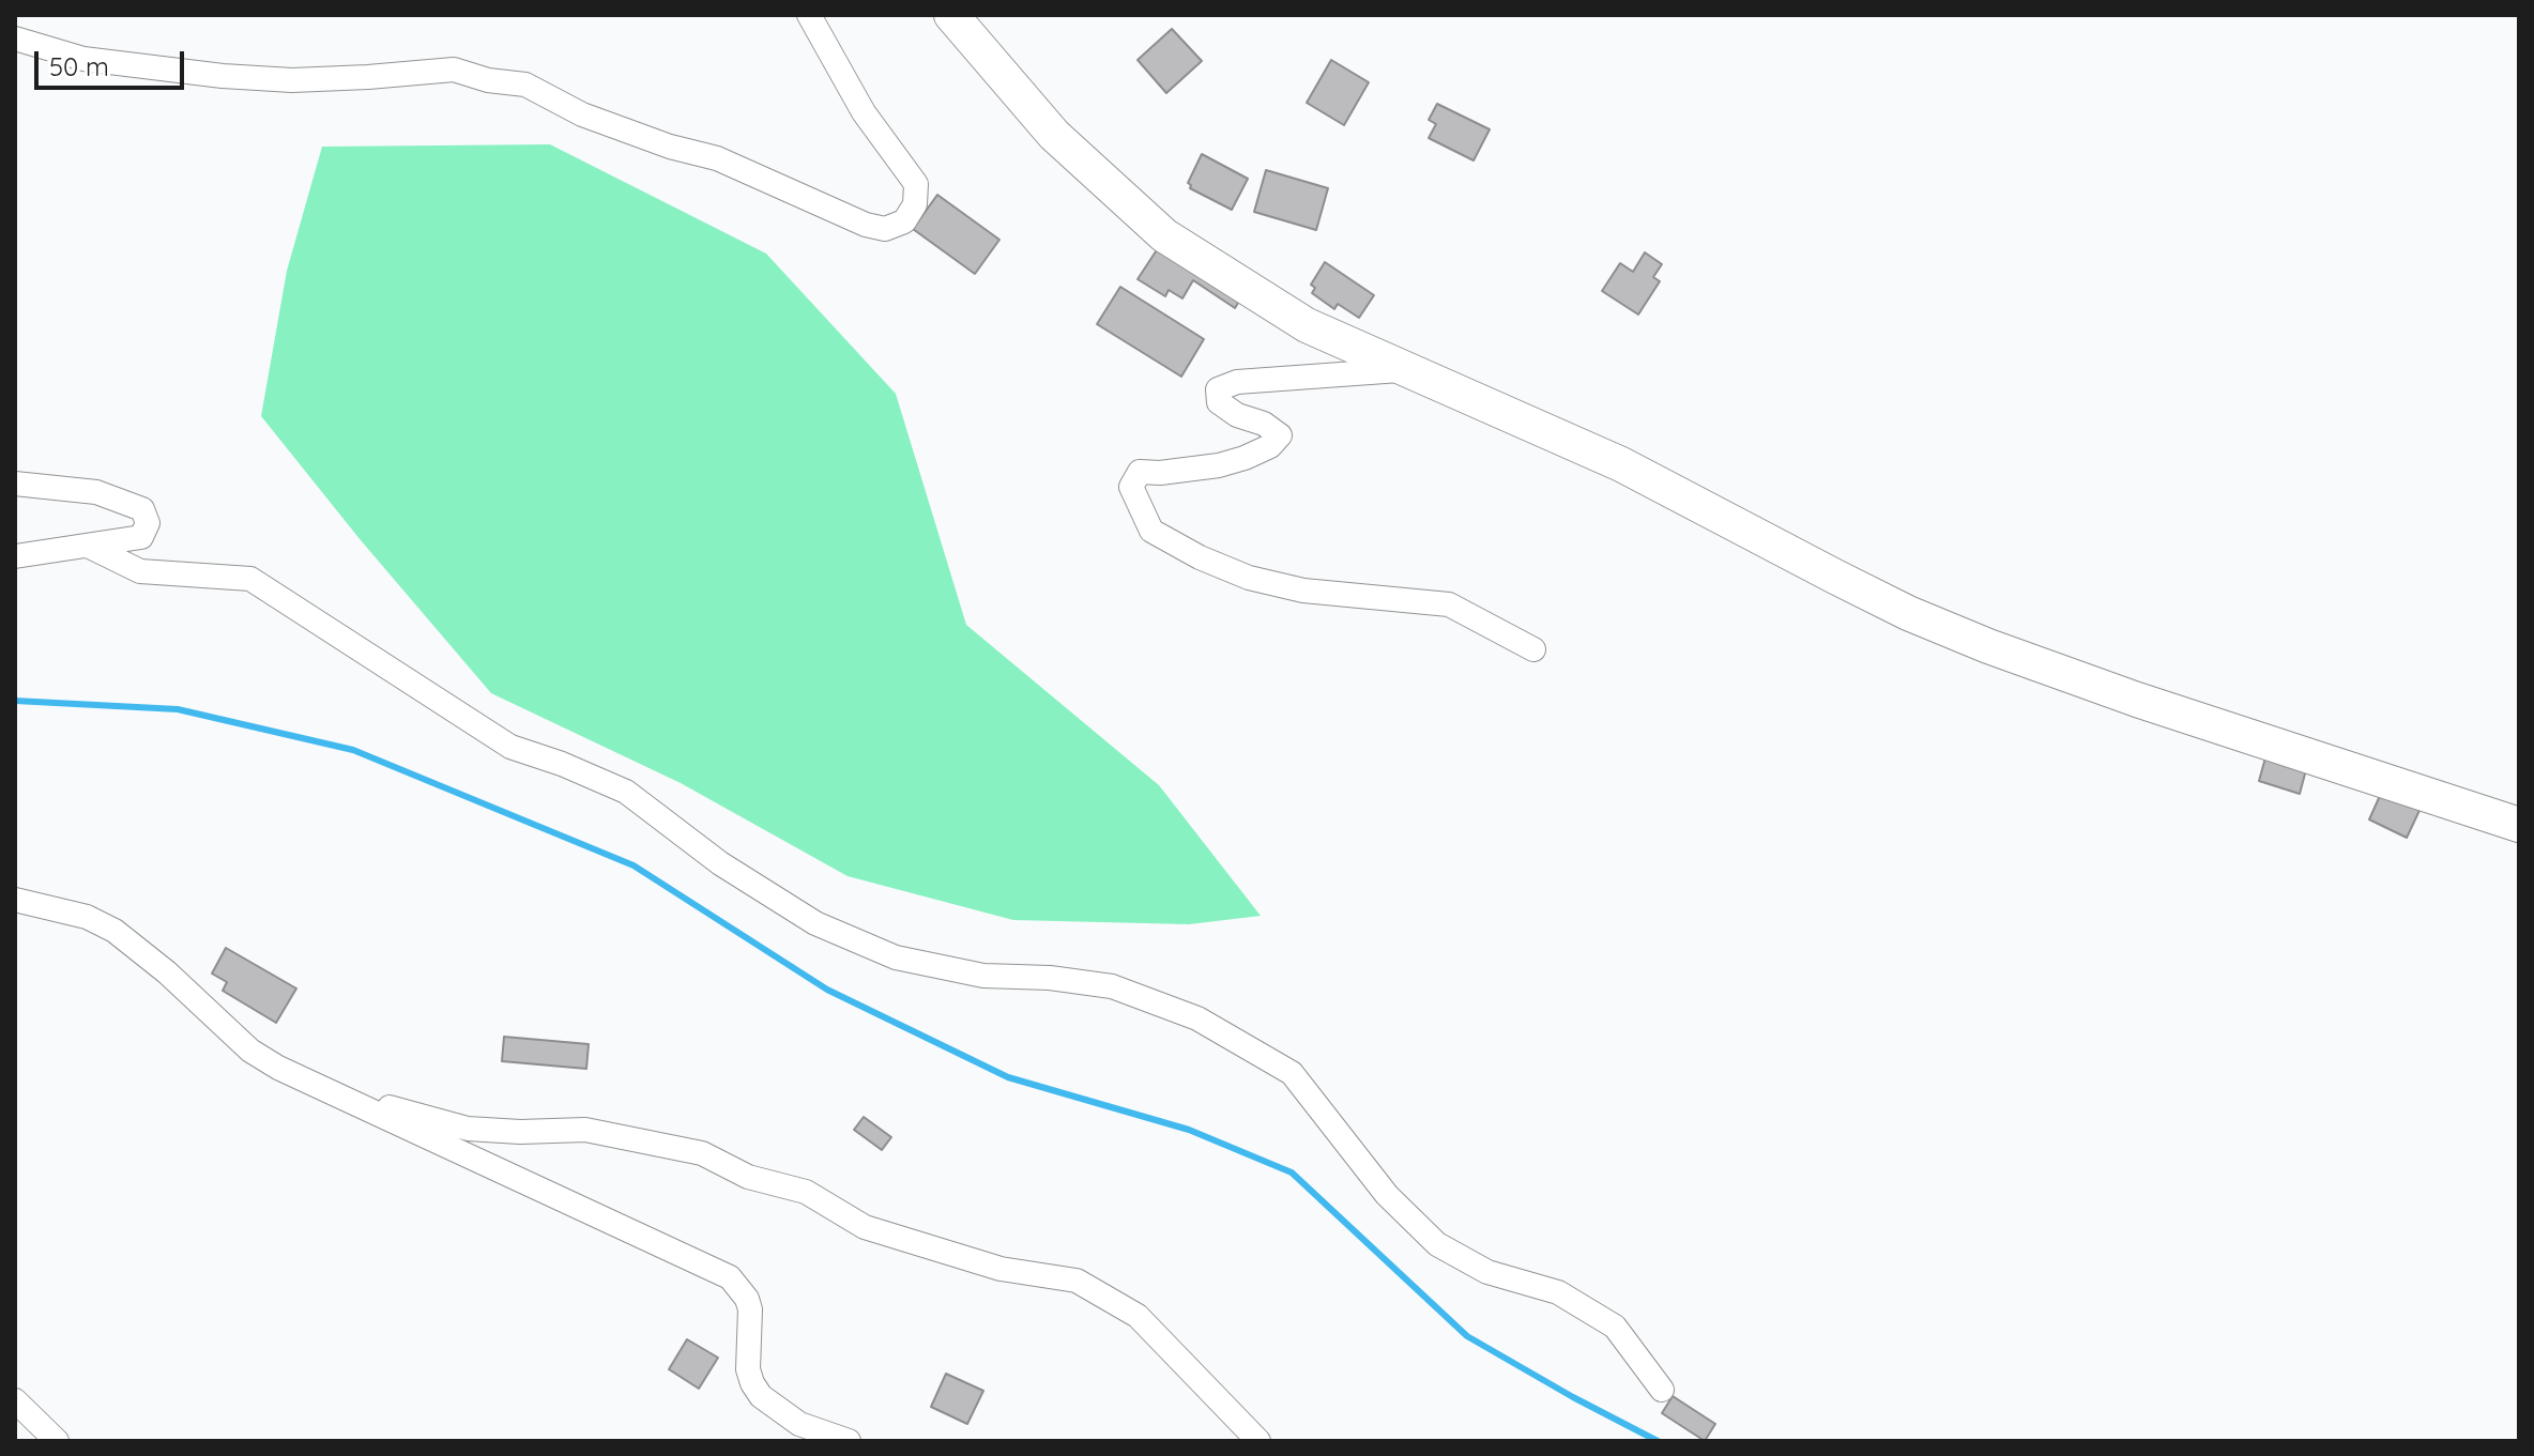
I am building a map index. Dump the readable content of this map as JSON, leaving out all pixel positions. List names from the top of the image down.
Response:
{
  "scale_bar": "50 m"
}
